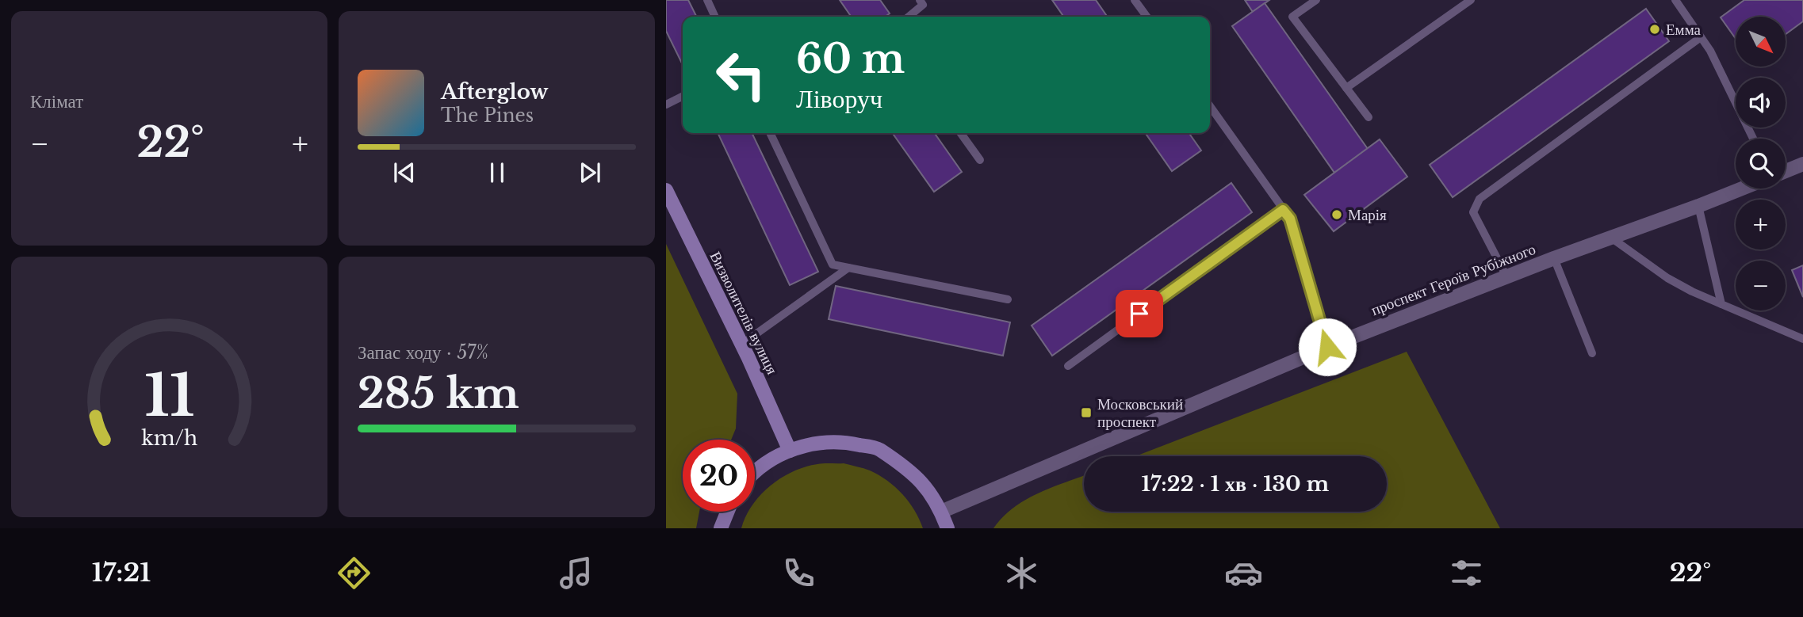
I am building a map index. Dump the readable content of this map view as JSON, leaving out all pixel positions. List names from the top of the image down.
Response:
{
  "streets": {
    "main road": ["Визволителів вулиця"],
    "street": ["проспект Героїв Рубіжного"]
  },
  "places": {
    "other": ["Емма", "Марія"],
    "transit": ["Московський проспект"]
  },
  "north": "bottom right",
  "page": {
    "tile": [
      "Клімат",
      ["Запас ходу · 57%", "285 km"]
    ],
    "map_buttons": ["+", "−"],
    "turn": ["60 m", "Ліворуч"],
    "song": ["Afterglow", "The Pines"],
    "heat": ["−", "22°", "+"],
    "limit": "20",
    "trip": "17:22 · 1 хв · 130 m",
    "tabs": ["17:21", "22°"],
    "gauge": ["11", "km/h"]
  }
}
